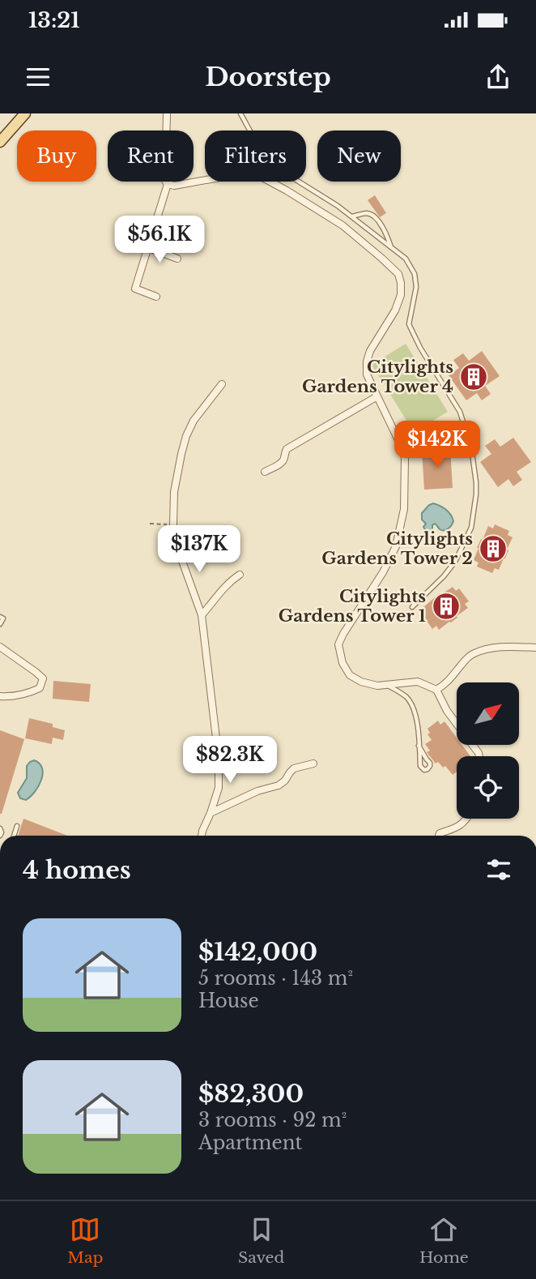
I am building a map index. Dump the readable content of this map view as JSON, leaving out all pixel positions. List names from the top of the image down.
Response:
{
  "places": {
    "building": ["Citylights Gardens Tower 4", "Citylights Gardens Tower 2", "Citylights Gardens Tower 1"]
  },
  "north": "top right",
  "page": {
    "status": "13:21",
    "header": "Doorstep",
    "chip": [
      "Buy",
      "Rent",
      "Filters",
      "New"
    ],
    "price": [
      "$56.1K",
      "$142K",
      "$137K",
      "$82.3K"
    ],
    "heading": "4 homes",
    "list": [
      {
        "name": "$142,000",
        "note": "5 rooms · 143 m² · House"
      },
      {
        "name": "$82,300",
        "note": "3 rooms · 92 m² · Apartment"
      }
    ],
    "tabs": ["Map", "Saved", "Home"]
  }
}
